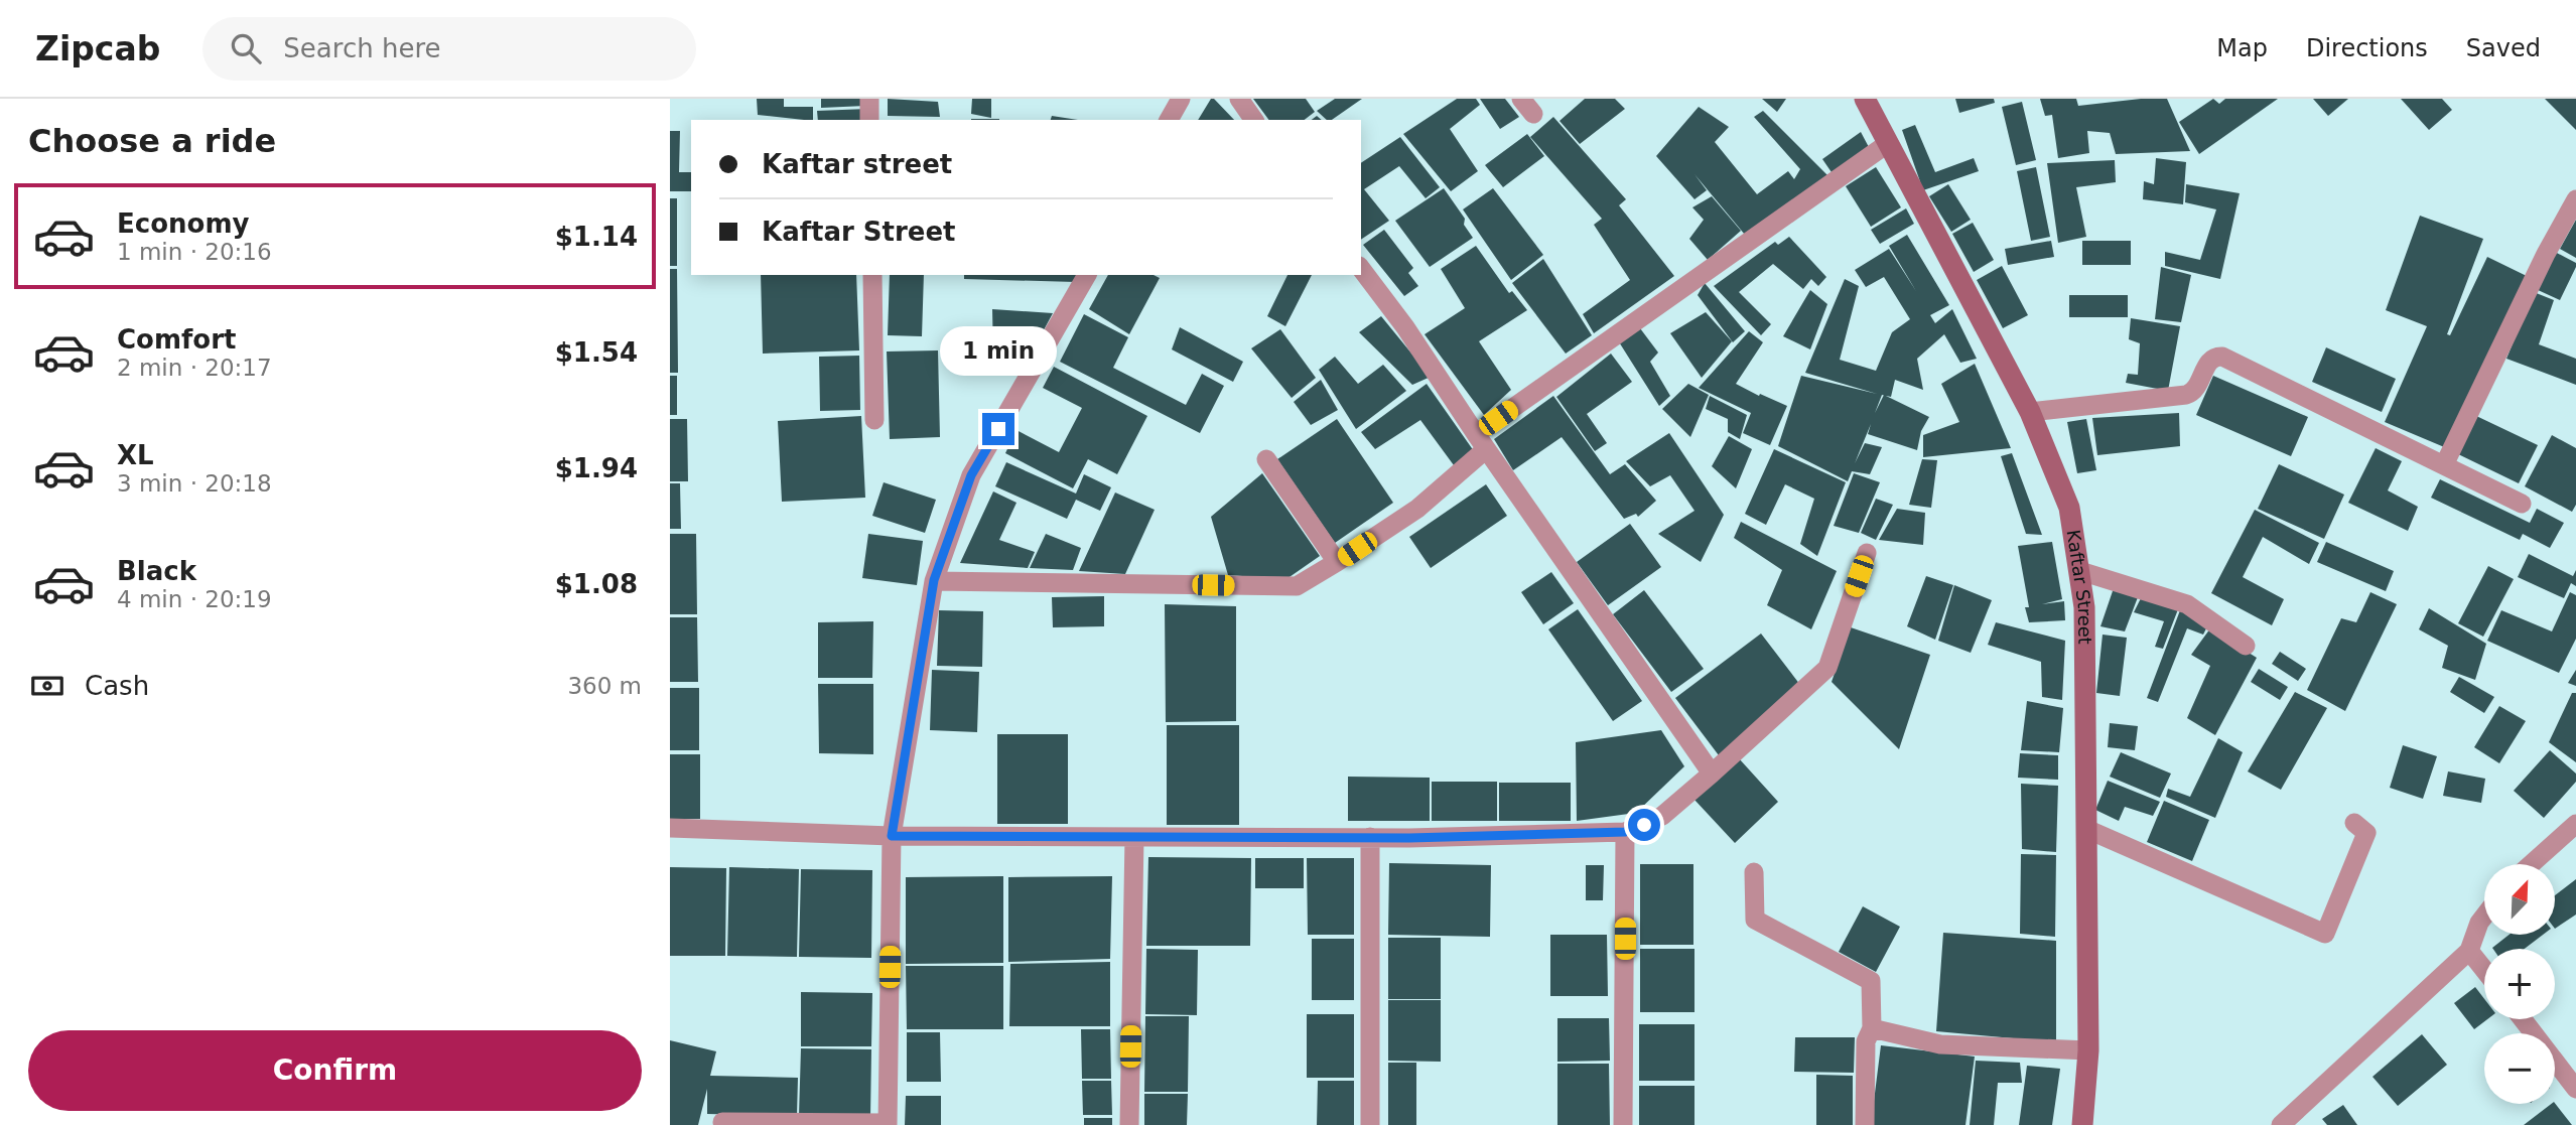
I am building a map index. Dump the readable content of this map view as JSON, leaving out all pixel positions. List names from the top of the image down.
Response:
{
  "streets": {
    "street": ["Kaftar Street"]
  },
  "north": "top right",
  "page": {
    "header": "Zipcab",
    "search": "Search here",
    "nav": ["Map", "Directions", "Saved"],
    "heading": "Choose a ride",
    "banner": ["Kaftar street", "Kaftar Street"],
    "list": [
      {
        "name": "Economy",
        "note": "1 min · 20:16",
        "value": "$1.14"
      },
      {
        "name": "Comfort",
        "note": "2 min · 20:17",
        "value": "$1.54"
      },
      {
        "name": "XL",
        "note": "3 min · 20:18",
        "value": "$1.94"
      },
      {
        "name": "Black",
        "note": "4 min · 20:19",
        "value": "$1.08"
      }
    ],
    "bubble": "1 min",
    "pay": ["Cash", "360 m"],
    "map_buttons": ["+", "−"],
    "buttons": "Confirm"
  }
}
